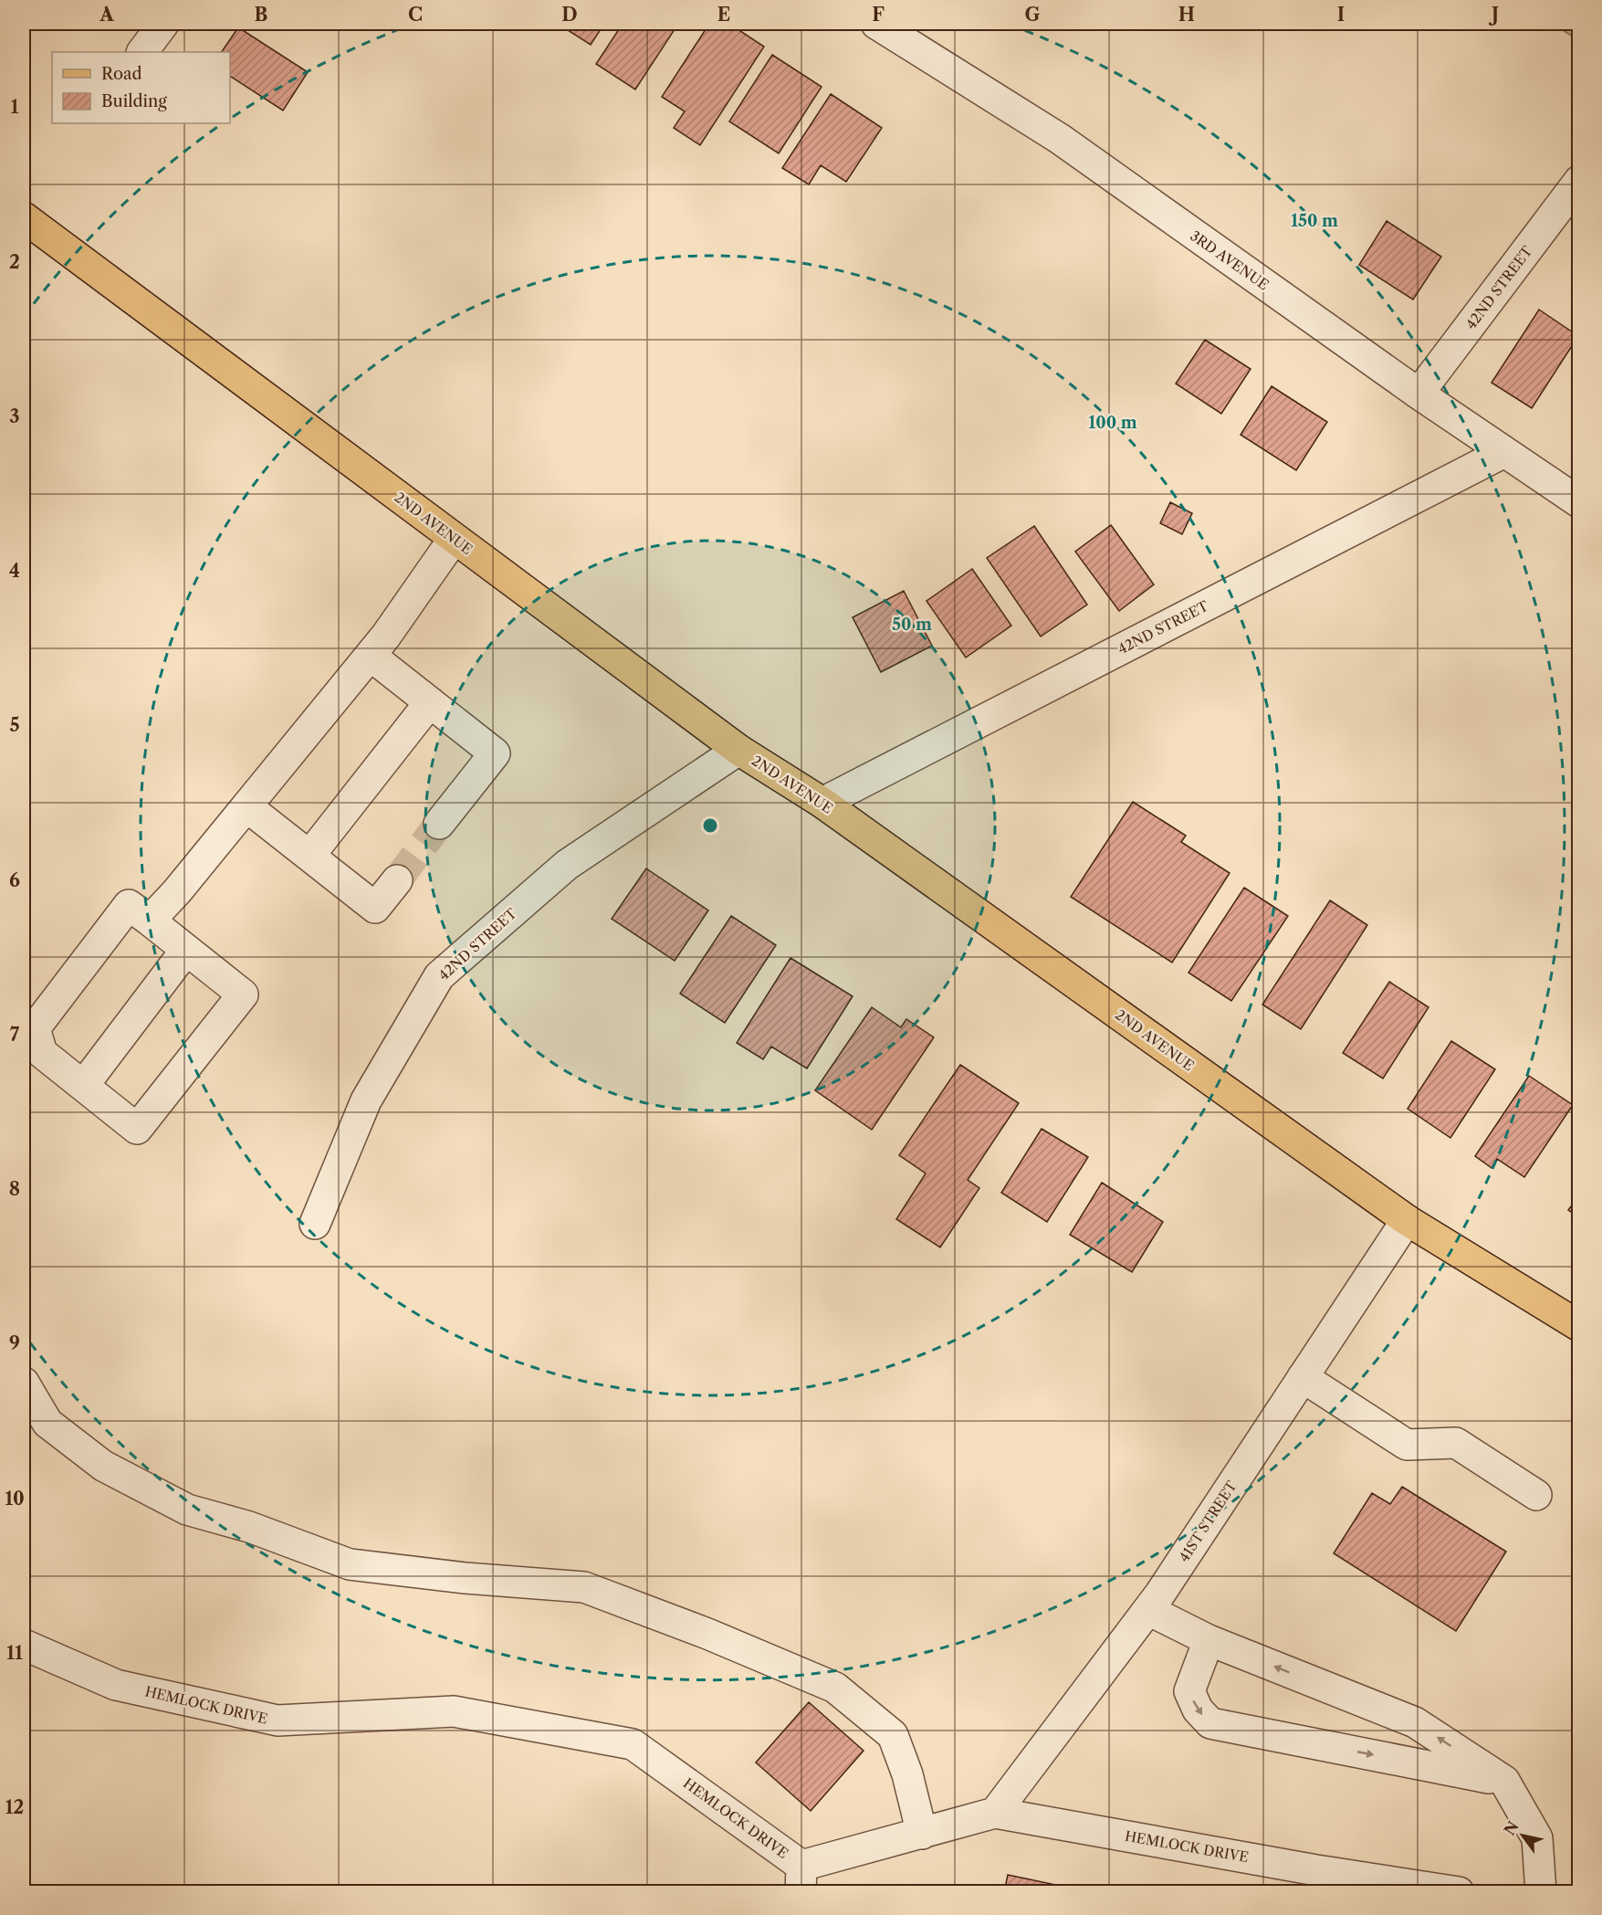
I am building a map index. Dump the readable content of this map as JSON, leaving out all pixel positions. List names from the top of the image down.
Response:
{
  "streets": {
    "main road": ["2ND AVENUE"],
    "street": [
      "3RD AVENUE",
      "42ND STREET",
      "41ST STREET",
      "HEMLOCK DRIVE"
    ]
  },
  "crossings": [
    ["3RD AVENUE", "42ND STREET"],
    ["42ND STREET", "2ND AVENUE"],
    ["2ND AVENUE", "41ST STREET"],
    ["41ST STREET", "HEMLOCK DRIVE"]
  ],
  "legend": ["Road", "Building"],
  "north": "top left",
  "grid": {
    "columns": [
      "A",
      "B",
      "C",
      "D",
      "E",
      "F",
      "G",
      "H",
      "I",
      "J"
    ],
    "rows": [
      "1",
      "2",
      "3",
      "4",
      "5",
      "6",
      "7",
      "8",
      "9",
      "10",
      "11",
      "12"
    ]
  },
  "rings": ["150 m", "100 m", "50 m"]
}
